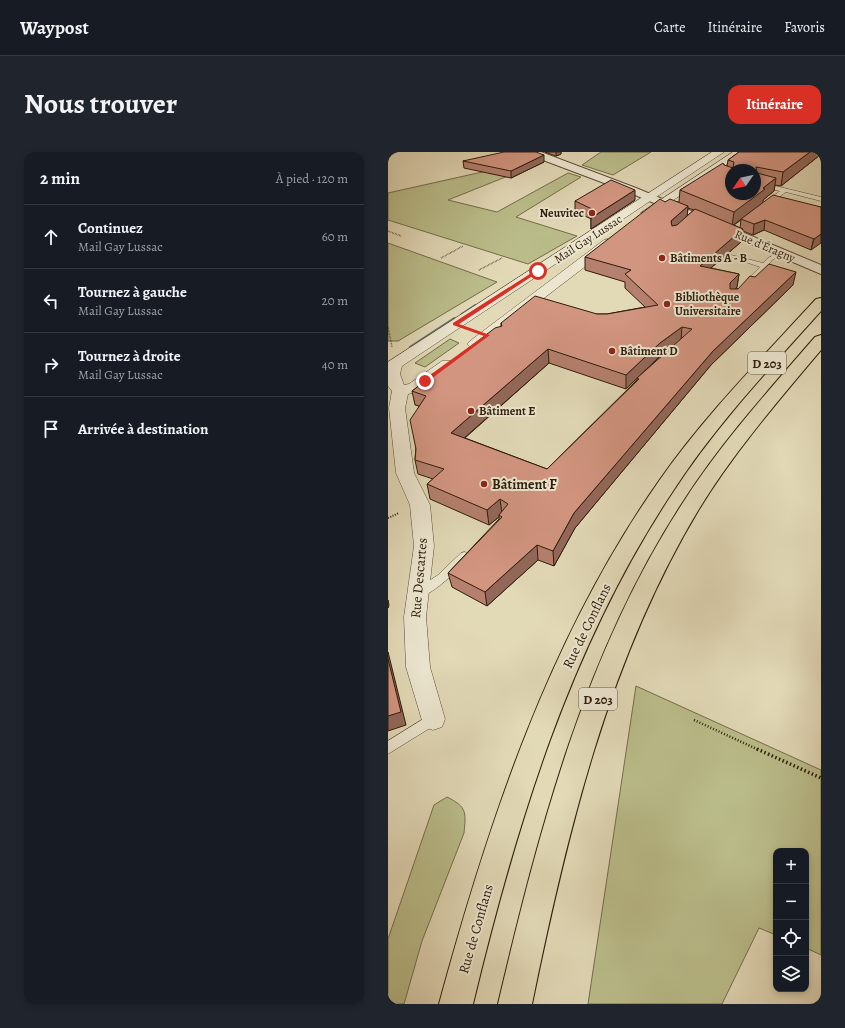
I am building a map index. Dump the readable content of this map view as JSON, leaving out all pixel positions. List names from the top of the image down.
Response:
{
  "streets": {
    "main road": ["D 203", "Rue de Conflans"],
    "street": ["Mail Gay Lussac", "Rue d'Éragny", "Rue Descartes"]
  },
  "crossings": [
    ["Mail Gay Lussac", "Rue d'Éragny"],
    ["Mail Gay Lussac", "Rue Descartes"]
  ],
  "places": [
    "Neuvitec",
    "Bâtiments A - B",
    "Bibliothèque Universitaire",
    "Bâtiment D",
    "Bâtiment E",
    "Bâtiment F"
  ],
  "north": "bottom left",
  "page": {
    "header": "Waypost",
    "nav": ["Carte", "Itinéraire", "Favoris"],
    "title": "Nous trouver",
    "buttons": "Itinéraire",
    "heading": ["2 min", "À pied · 120 m"],
    "list": [
      ["Continuez", "Mail Gay Lussac", "60 m"],
      ["Tournez à gauche", "Mail Gay Lussac", "20 m"],
      ["Tournez à droite", "Mail Gay Lussac", "40 m"],
      "Arrivée à destination"
    ],
    "map_buttons": ["+", "−"]
  }
}
